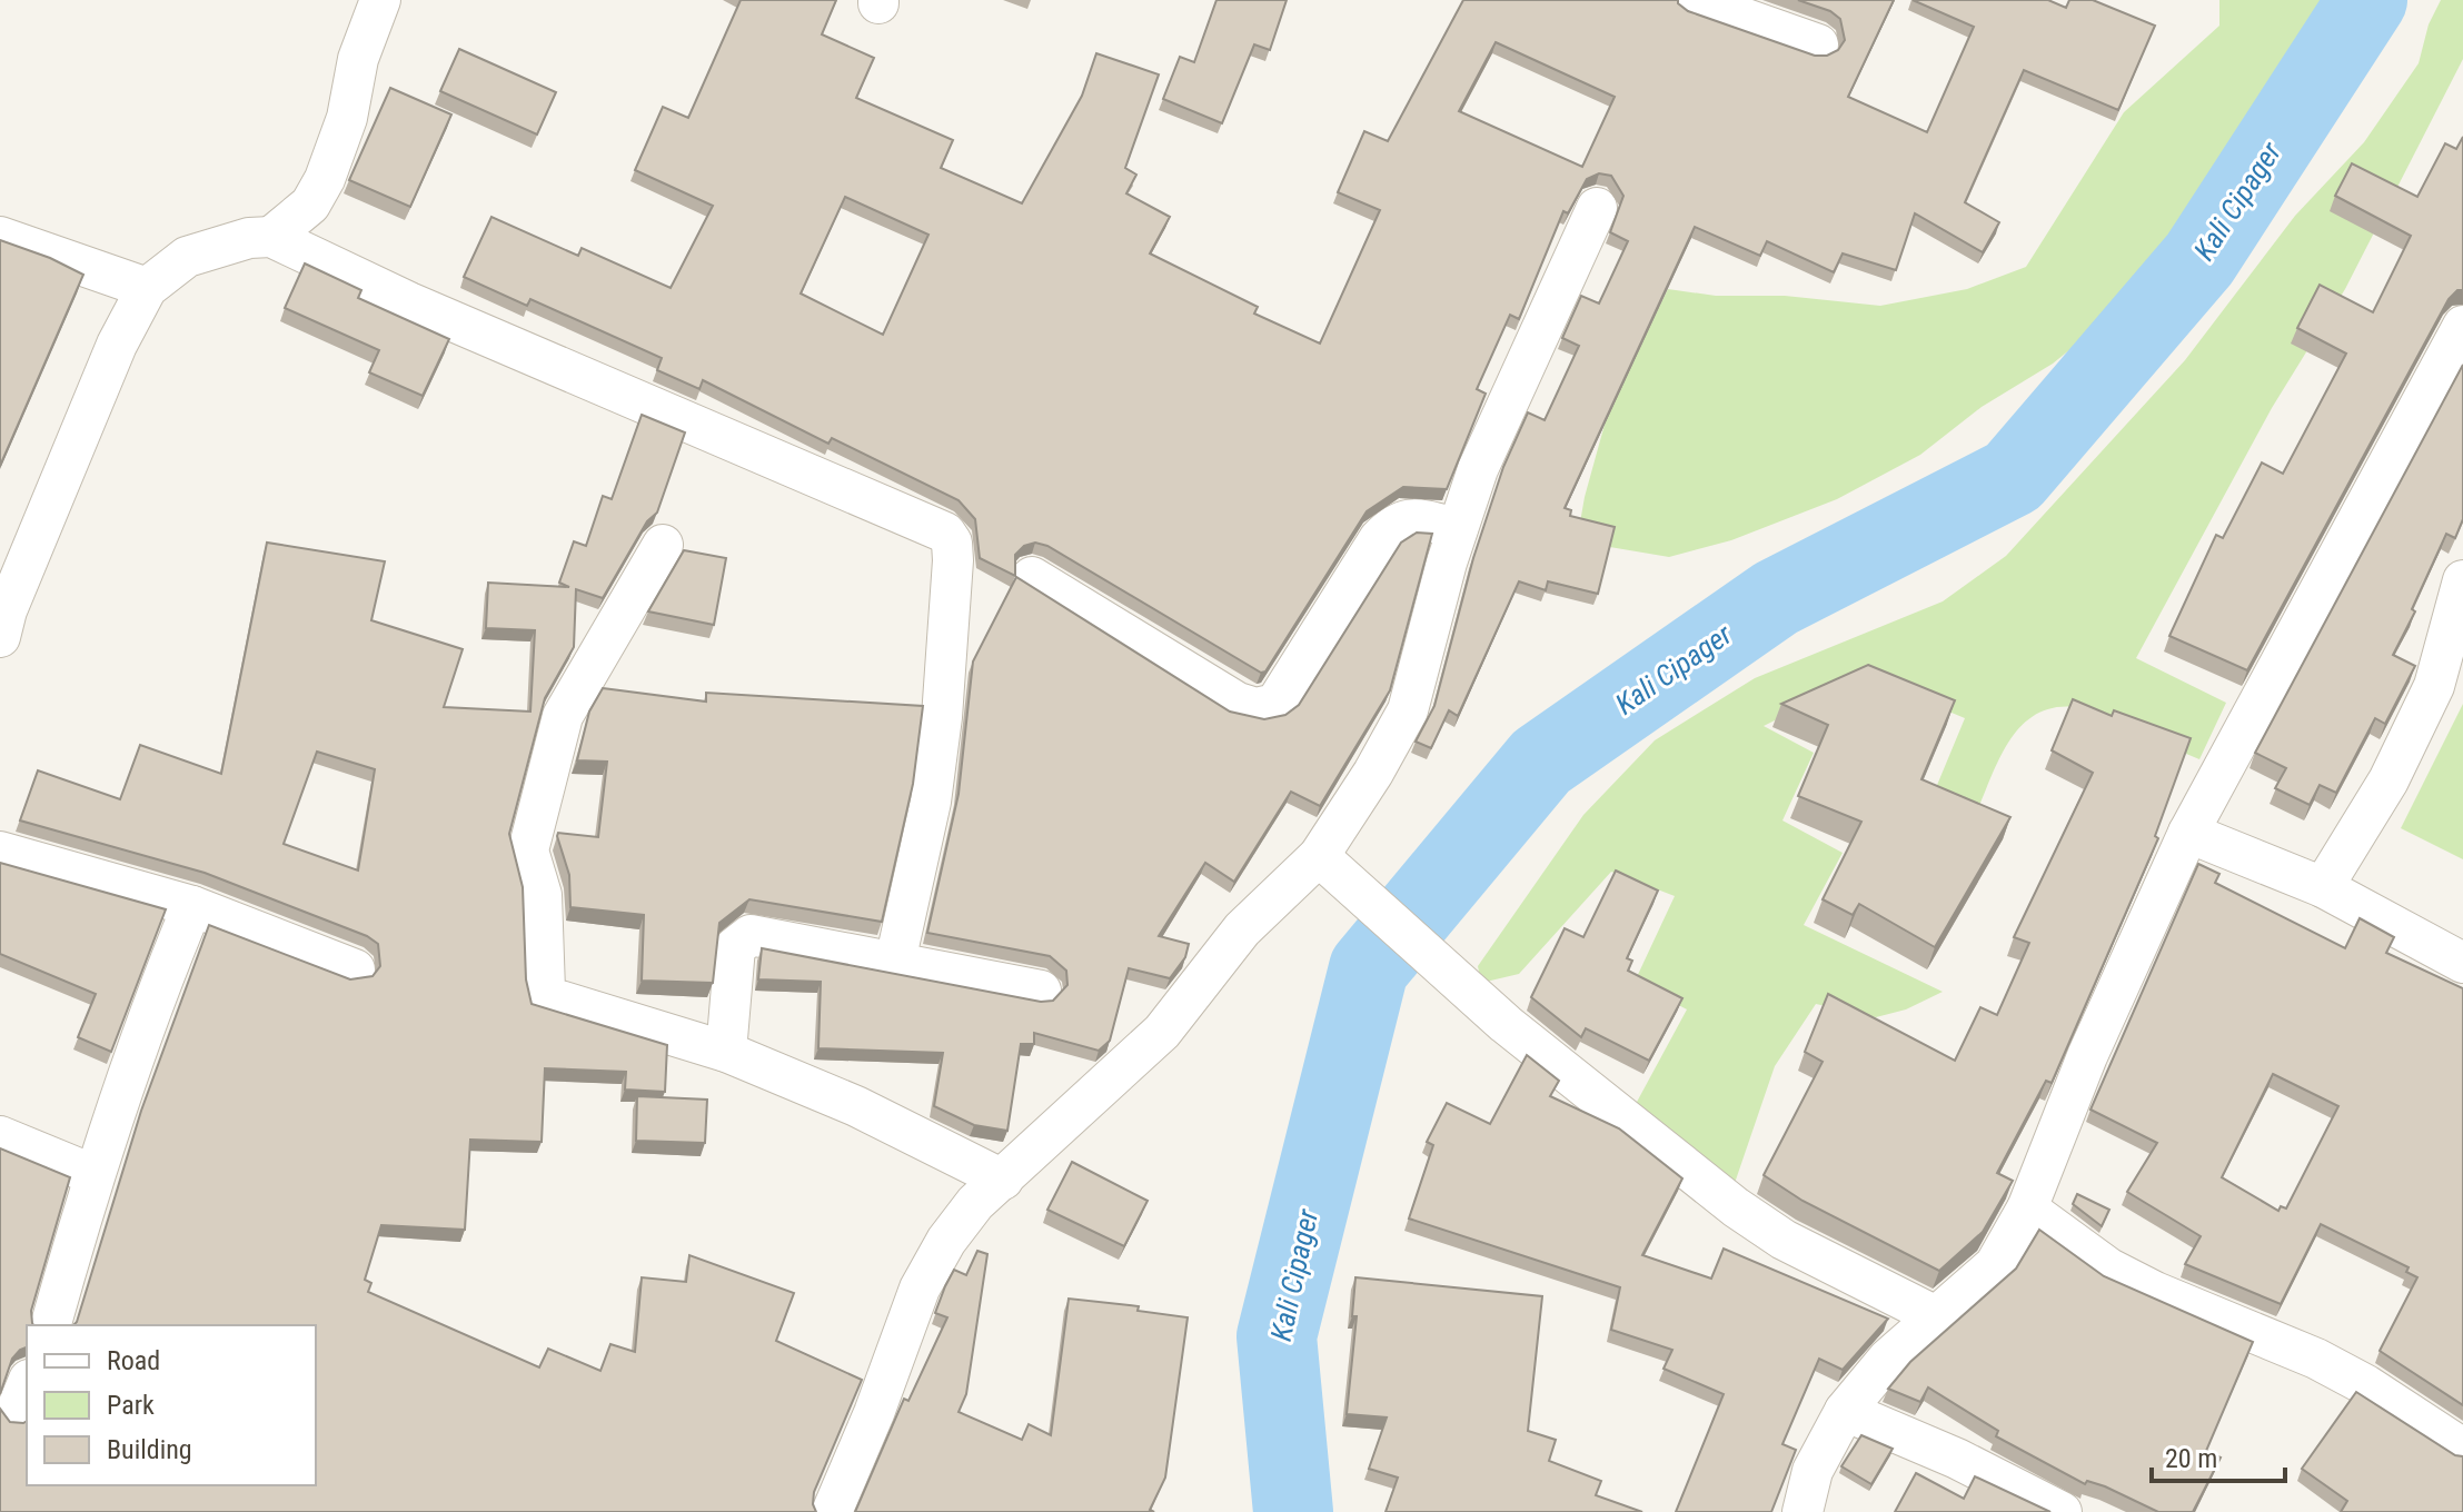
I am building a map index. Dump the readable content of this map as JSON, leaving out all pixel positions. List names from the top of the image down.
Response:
{
  "water": ["Kali Cipager"],
  "legend": ["Road", "Park", "Building"],
  "scale_bar": "20 m"
}
